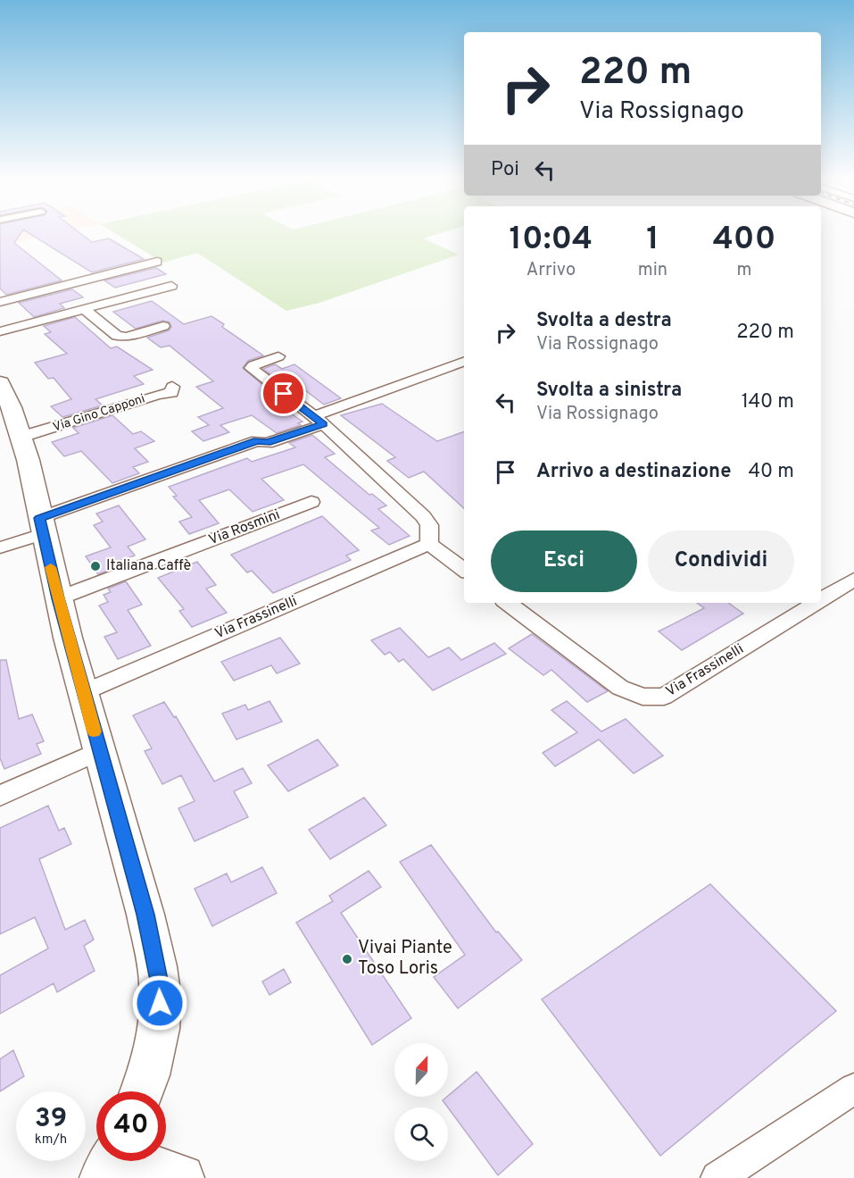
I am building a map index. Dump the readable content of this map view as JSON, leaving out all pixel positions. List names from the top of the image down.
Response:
{
  "streets": {
    "street": ["Via Gino Capponi", "Via Rosmini", "Via Frassinelli"]
  },
  "places": ["Italiana Caffè", "Vivai Piante Toso Loris"],
  "north": "top",
  "page": {
    "turn": ["220 m", "Via Rossignago"],
    "then": "Poi",
    "eta": [
      "10:04",
      "Arrivo",
      "1",
      "min",
      "400",
      "m"
    ],
    "list": [
      {
        "name": "Svolta a destra",
        "note": "Via Rossignago",
        "value": "220 m"
      },
      {
        "name": "Svolta a sinistra",
        "note": "Via Rossignago",
        "value": "140 m"
      },
      {
        "name": "Arrivo a destinazione",
        "value": "40 m"
      }
    ],
    "buttons": ["Esci", "Condividi"],
    "speed": "39 km/h",
    "limit": "40"
  }
}
